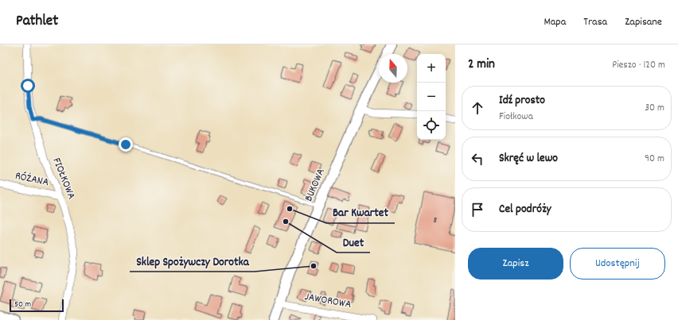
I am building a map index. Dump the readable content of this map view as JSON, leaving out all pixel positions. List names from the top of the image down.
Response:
{
  "streets": {
    "street": [
      "FIOŁKOWA",
      "RÓŻANA",
      "BUKOWA",
      "JAWOROWA"
    ]
  },
  "crossings": [
    ["FIOŁKOWA", "RÓŻANA"],
    ["BUKOWA", "JAWOROWA"]
  ],
  "places": ["Bar Kwartet", "Duet", "Sklep Spożywczy Dorotka"],
  "house_numbers": ["8"],
  "scale_bar": "50 m",
  "north": "top",
  "page": {
    "header": "Pathlet",
    "nav": ["Mapa", "Trasa", "Zapisane"],
    "heading": ["2 min", "Pieszo · 120 m"],
    "map_buttons": ["+", "−"],
    "list": [
      ["Idź prosto", "Fiołkowa", "30 m"],
      ["Skręć w lewo", "90 m"],
      "Cel podróży"
    ],
    "buttons": ["Zapisz", "Udostępnij"],
    "scale": "50 m"
  }
}
